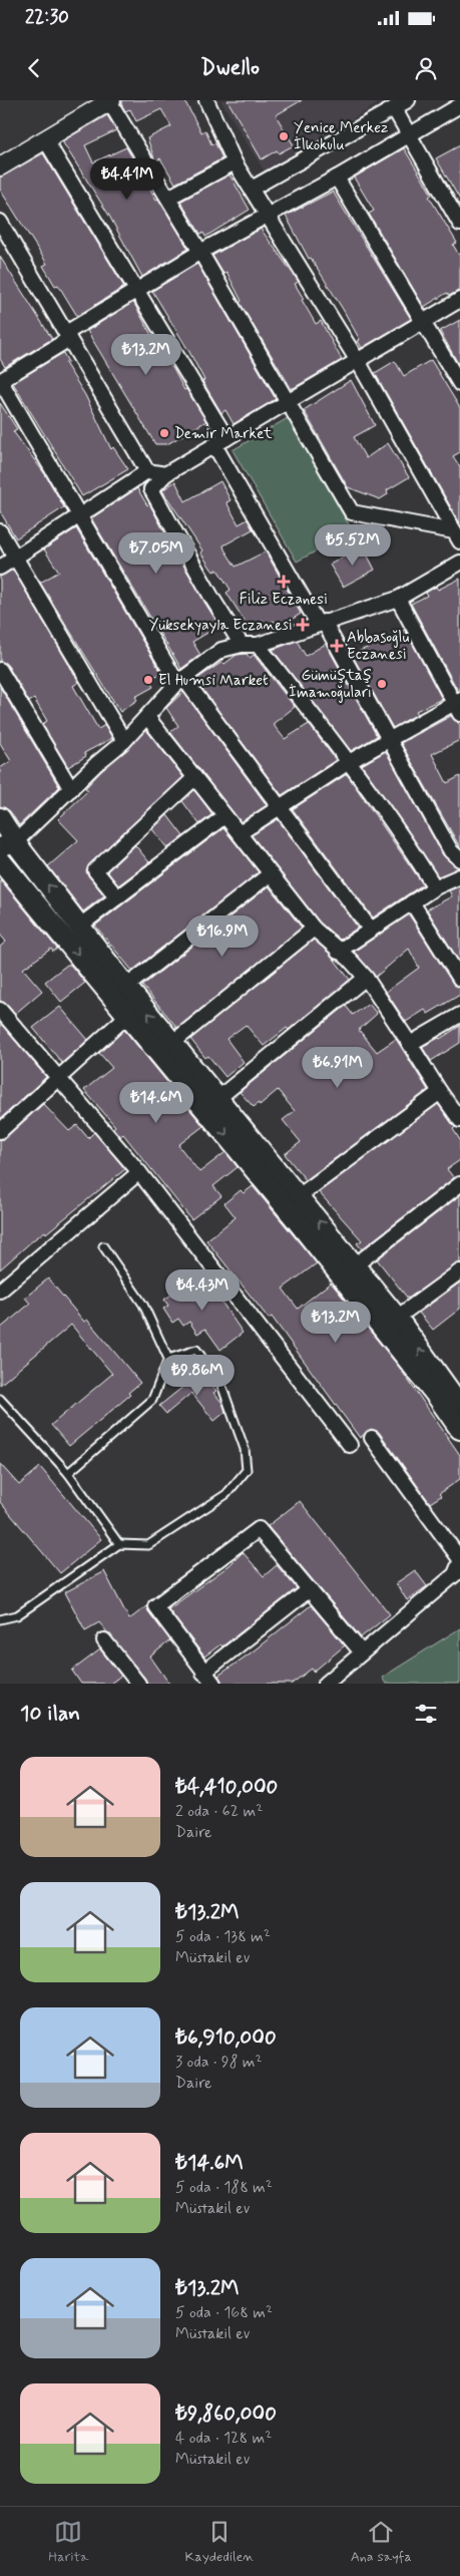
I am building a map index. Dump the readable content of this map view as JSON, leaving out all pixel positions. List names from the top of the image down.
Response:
{
  "places": {
    "other": [
      "Yenice Merkez İlkokulu",
      "Demir Market",
      "El Humsi Market",
      "Gümüştaş İmamoğuları"
    ],
    "health": ["Filiz Eczanesi", "Yüksekyayla Eczanesi", "Abbasoğlu Eczanesi"]
  },
  "page": {
    "status": "22:30",
    "header": "Dwello",
    "price": [
      "₺4.41M",
      "₺13.2M",
      "₺5.52M",
      "₺7.05M",
      "₺16.9M",
      "₺6.91M",
      "₺14.6M",
      "₺4.43M",
      "₺13.2M",
      "₺9.86M"
    ],
    "heading": "10 ilan",
    "list": [
      {
        "name": "₺4,410,000",
        "note": "2 oda · 62 m² · Daire"
      },
      {
        "name": "₺13.2M",
        "note": "5 oda · 138 m² · Müstakil ev"
      },
      {
        "name": "₺6,910,000",
        "note": "3 oda · 98 m² · Daire"
      },
      {
        "name": "₺14.6M",
        "note": "5 oda · 188 m² · Müstakil ev"
      },
      {
        "name": "₺13.2M",
        "note": "5 oda · 168 m² · Müstakil ev"
      },
      {
        "name": "₺9,860,000",
        "note": "4 oda · 128 m² · Müstakil ev"
      }
    ],
    "tabs": ["Harita", "Kaydedilen", "Ana sayfa"]
  }
}
